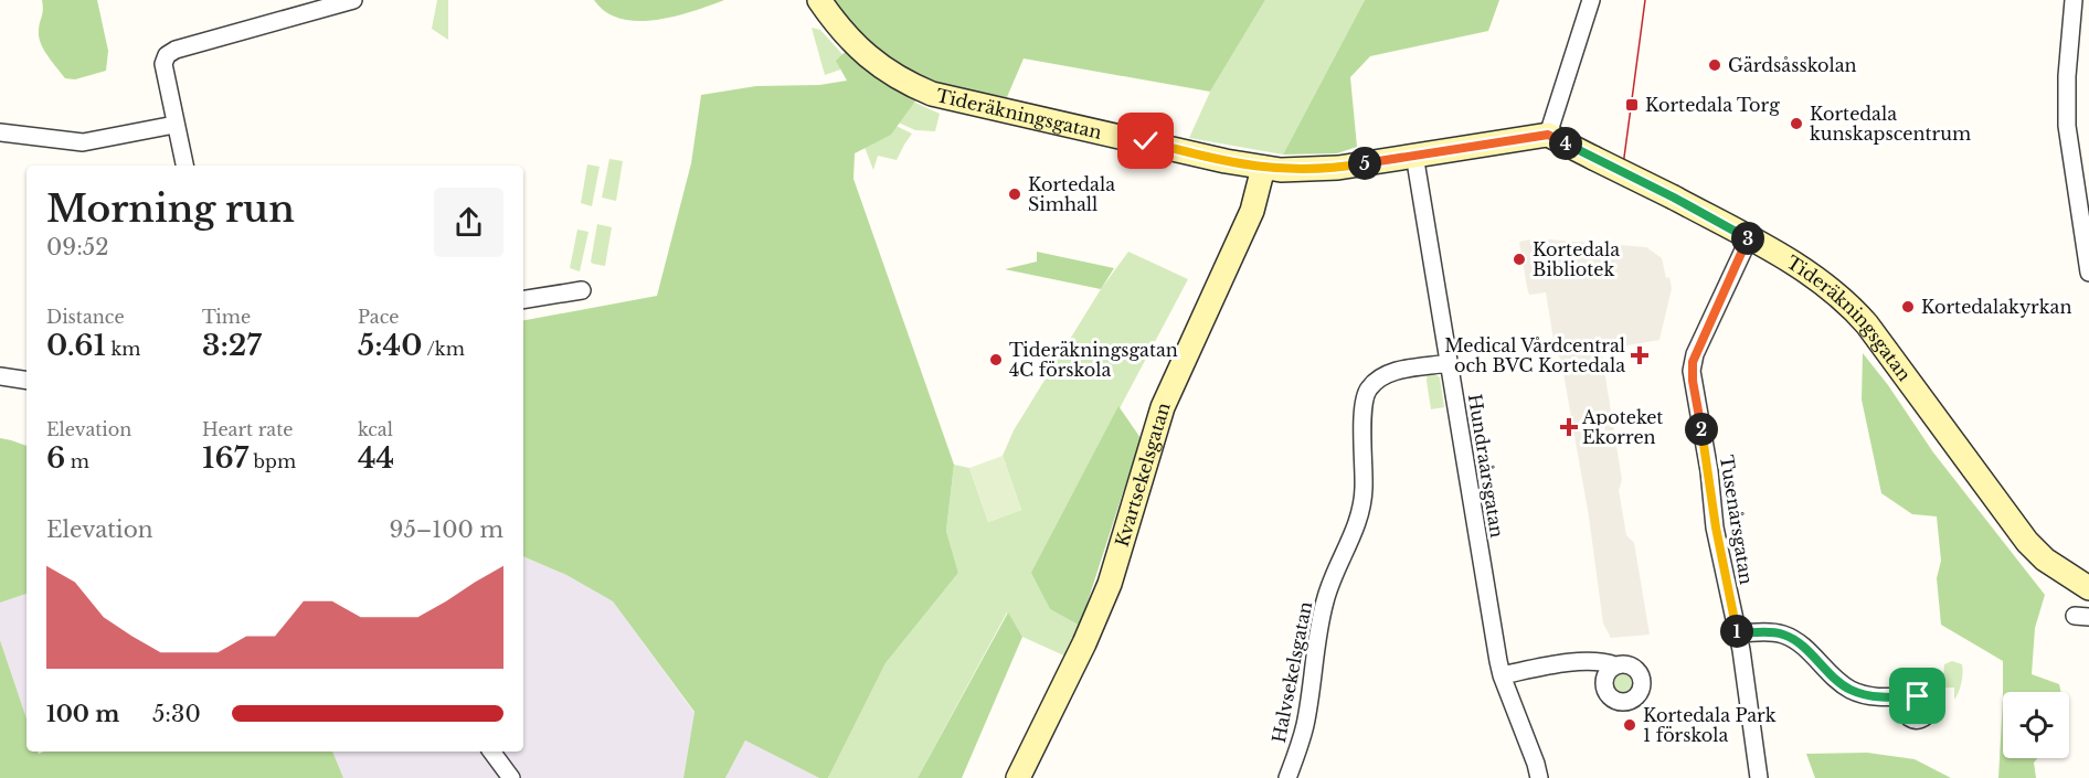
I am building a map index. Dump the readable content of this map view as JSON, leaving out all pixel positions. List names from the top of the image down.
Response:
{
  "streets": {
    "street": [
      "Tideräkningsgatan",
      "Hundraårsgatan",
      "Kvartsekelsgatan",
      "Tusenårsgatan",
      "Halvsekelsgatan"
    ]
  },
  "crossings": [
    ["Tideräkningsgatan", "Hundraårsgatan"],
    ["Tideräkningsgatan", "Kvartsekelsgatan"],
    ["Tideräkningsgatan", "Tusenårsgatan"],
    ["Hundraårsgatan", "Halvsekelsgatan"]
  ],
  "places": {
    "other": [
      "Gärdsåsskolan",
      "Kortedala kunskapscentrum",
      "Kortedala Simhall",
      "Kortedala Bibliotek",
      "Kortedalakyrkan",
      "Tideräkningsgatan 4C förskola",
      "Kortedala Park 1 förskola"
    ],
    "transit": ["Kortedala Torg"],
    "health": ["Medical Vårdcentral och BVC Kortedala", "Apoteket Ekorren"]
  },
  "page": {
    "pins": [
      "4",
      "5",
      "3",
      "2",
      "1"
    ],
    "heading": ["Morning run", "09:52"],
    "stats": [
      ["Distance", "0.61 km"],
      ["Time", "3:27"],
      ["Pace", "5:40 /km"],
      ["Elevation", "6 m"],
      ["Heart rate", "167 bpm"],
      ["kcal", "44"]
    ],
    "chart": ["Elevation", "95–100 m"],
    "list": [
      {
        "name": "100 m",
        "note": "5:30"
      }
    ]
  }
}
